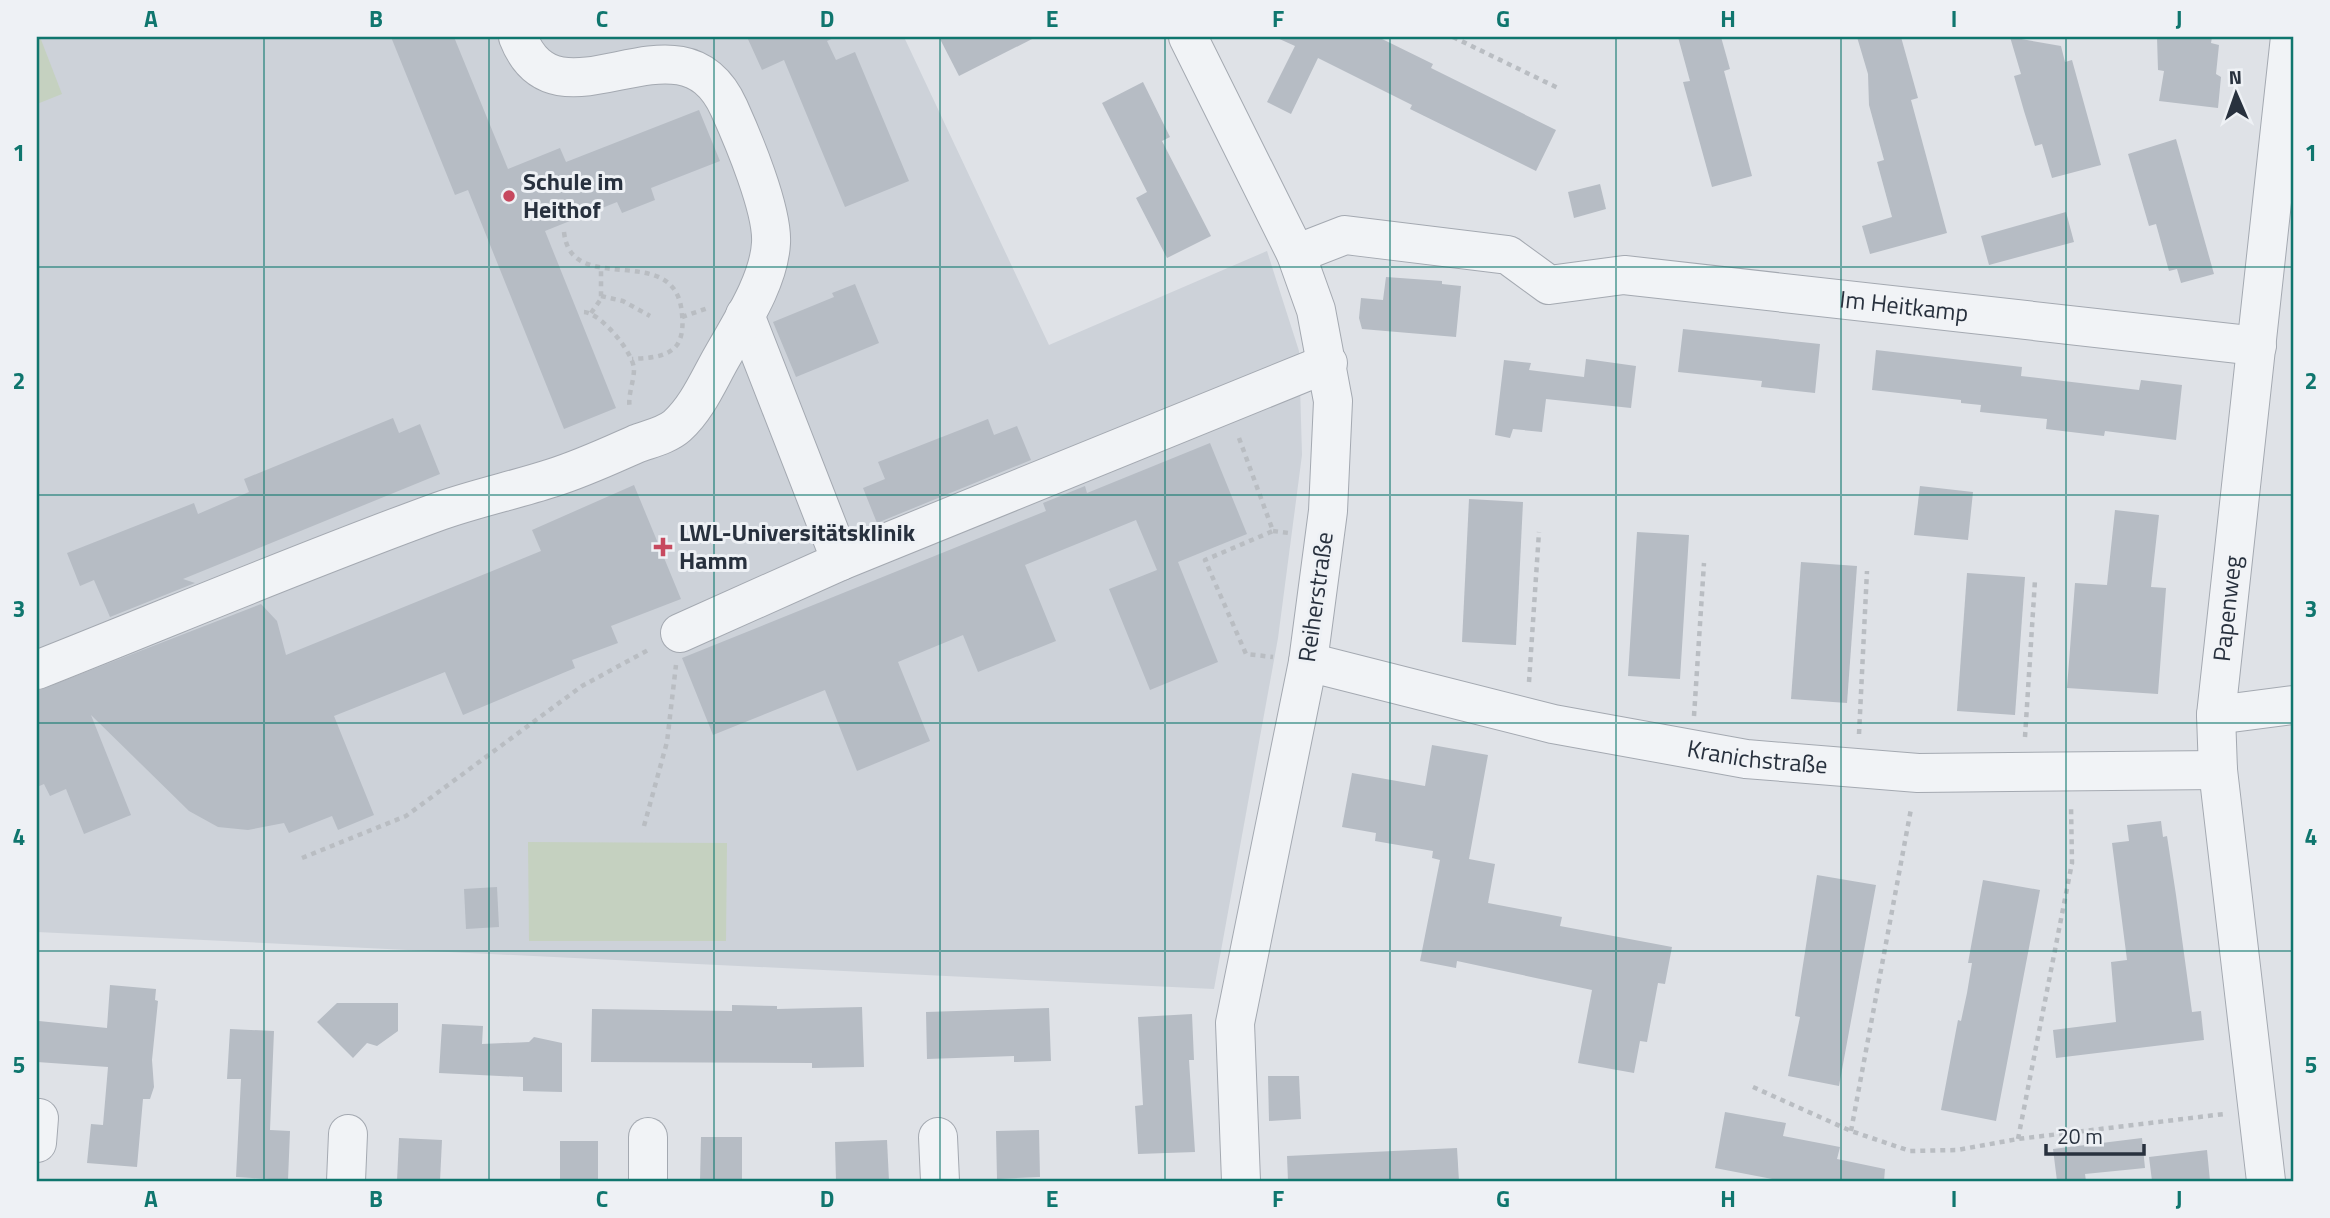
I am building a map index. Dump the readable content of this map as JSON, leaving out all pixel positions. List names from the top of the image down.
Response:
{
  "streets": {
    "street": [
      "Im Heitkamp",
      "Reiherstraße",
      "Papenweg",
      "Kranichstraße"
    ]
  },
  "crossings": [
    ["Im Heitkamp", "Reiherstraße"],
    ["Im Heitkamp", "Papenweg"],
    ["Reiherstraße", "Kranichstraße"],
    ["Papenweg", "Kranichstraße"]
  ],
  "places": {
    "other": ["Schule im Heithof"],
    "health": ["LWL-Universitätsklinik Hamm"]
  },
  "scale_bar": "20 m",
  "north": "top",
  "grid": {
    "columns": [
      "A",
      "B",
      "C",
      "D",
      "E",
      "F",
      "G",
      "H",
      "I",
      "J"
    ],
    "rows": [
      "1",
      "2",
      "3",
      "4",
      "5"
    ]
  }
}
